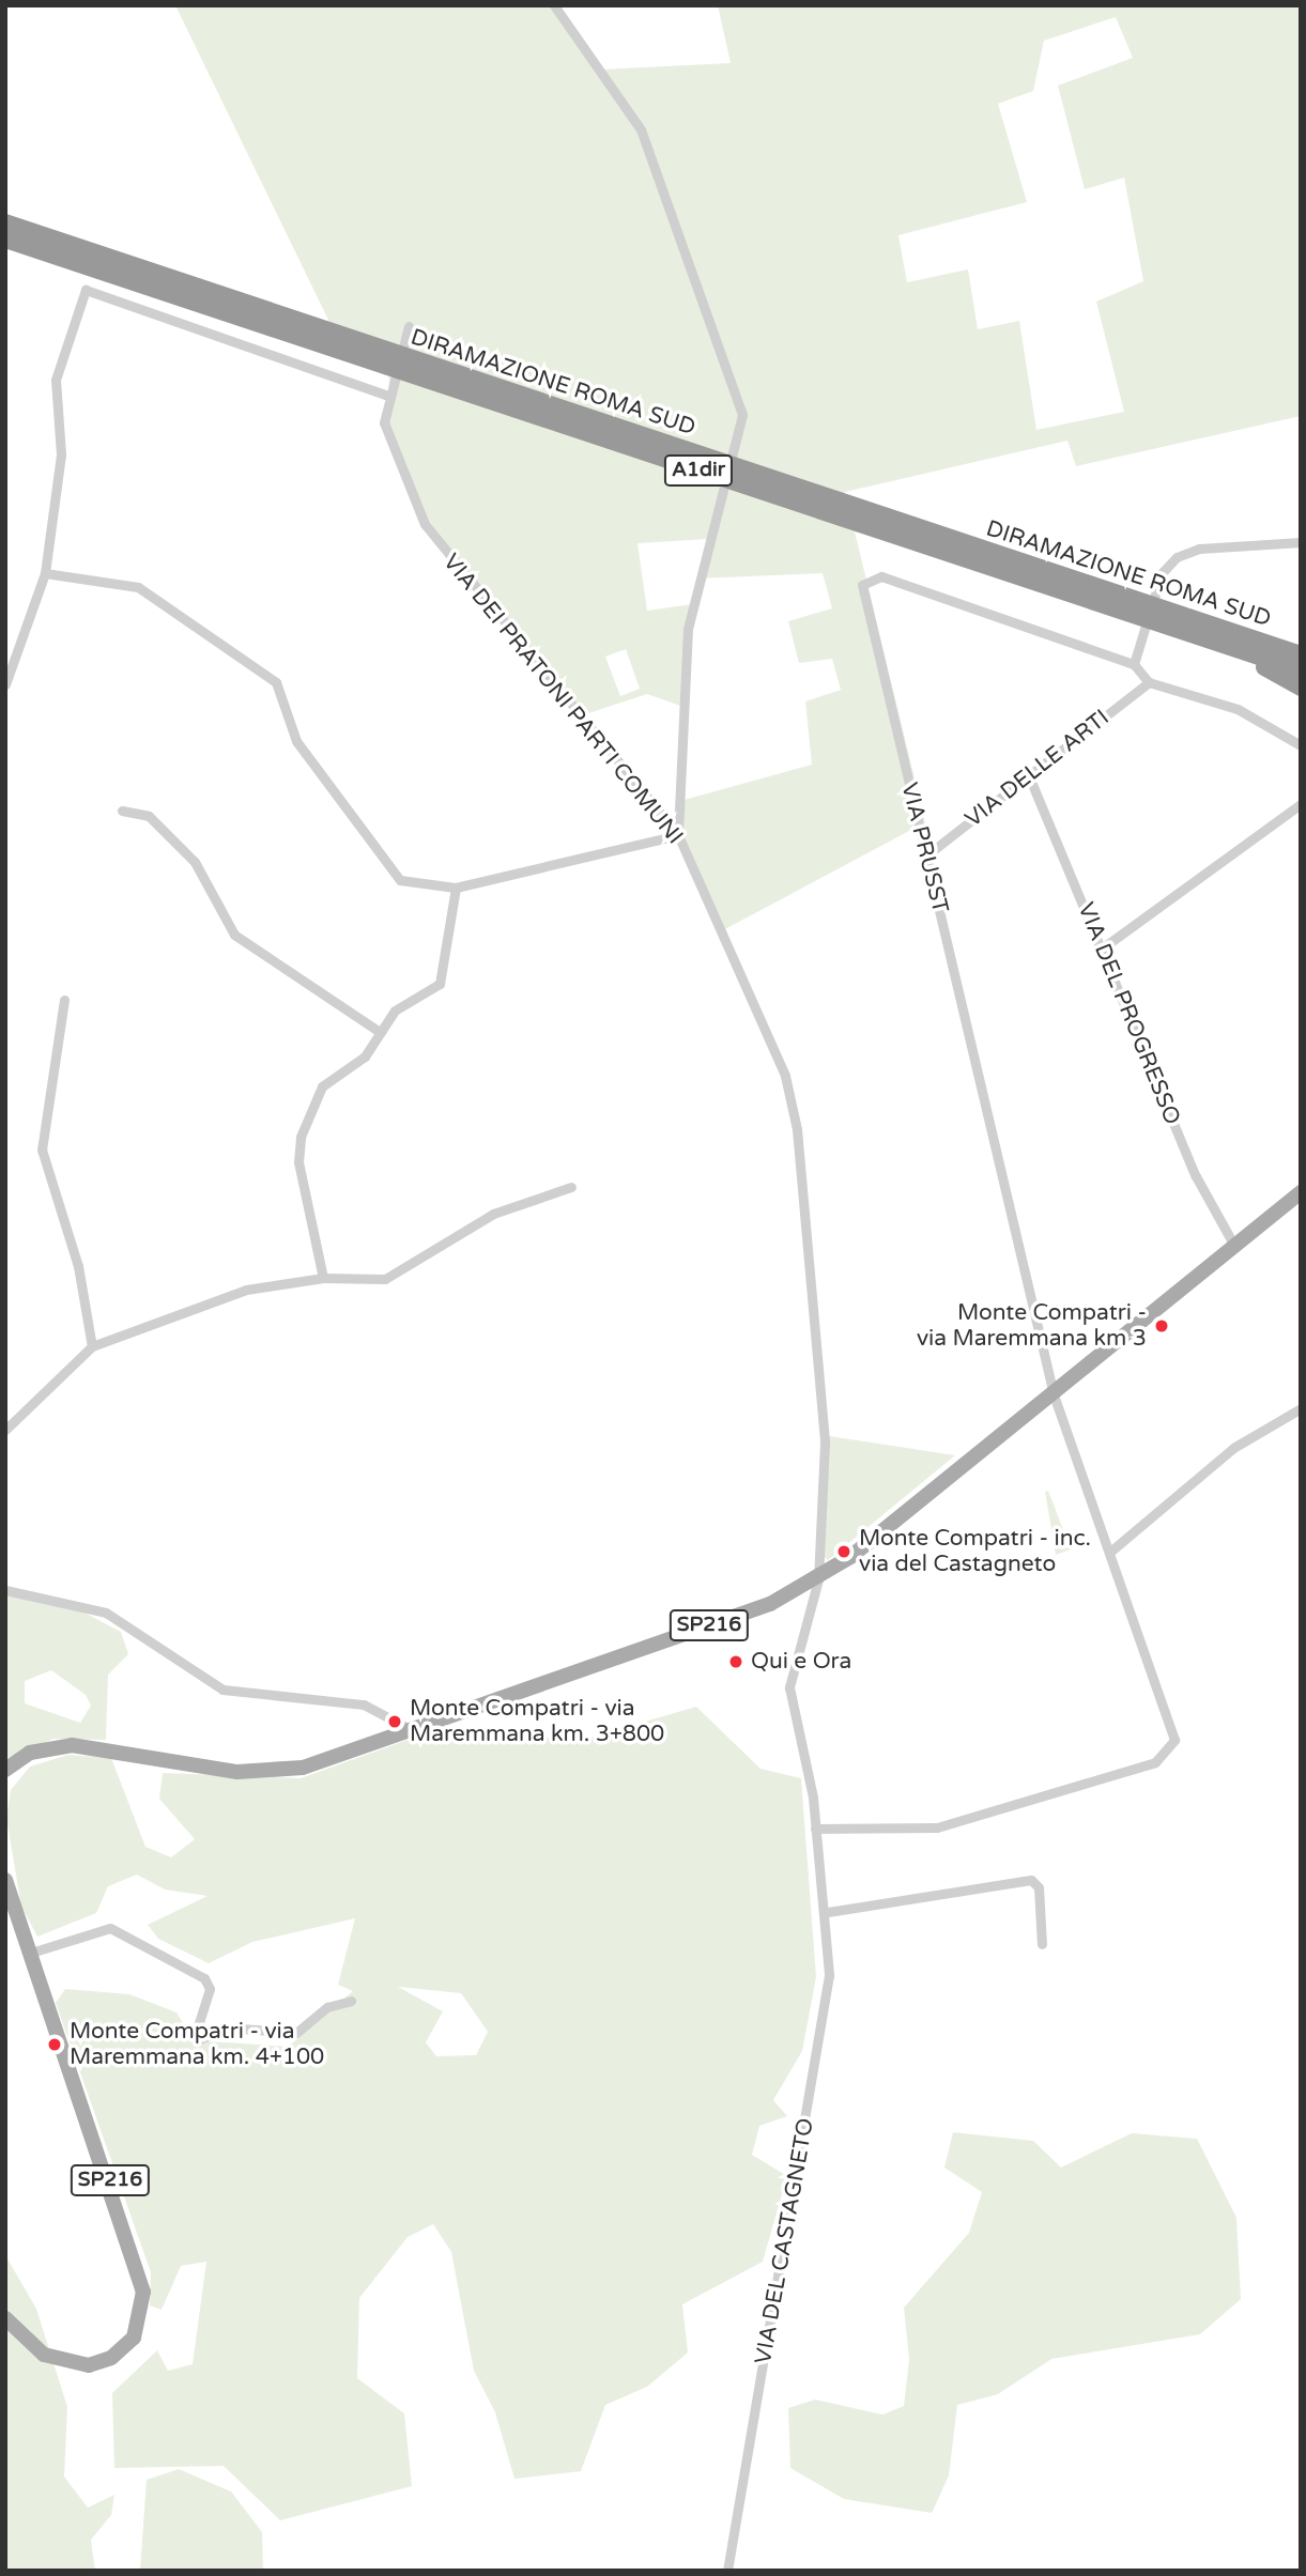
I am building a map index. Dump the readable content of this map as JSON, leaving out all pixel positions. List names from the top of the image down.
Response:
{
  "streets": {
    "highway": ["DIRAMAZIONE ROMA SUD", "A1dir"],
    "main road": ["SP216"],
    "street": [
      "VIA DEI PRATONI PARTI COMUNI",
      "VIA DELLE ARTI",
      "VIA PRUSST",
      "VIA DEL PROGRESSO",
      "VIA DEL CASTAGNETO"
    ]
  },
  "crossings": [
    ["VIA DEI PRATONI PARTI COMUNI", "SP216"],
    ["VIA DEI PRATONI PARTI COMUNI", "VIA DEL CASTAGNETO"],
    ["VIA DELLE ARTI", "VIA PRUSST"],
    ["VIA DELLE ARTI", "VIA DEL PROGRESSO"],
    ["VIA PRUSST", "SP216"],
    ["VIA PRUSST", "VIA DEL CASTAGNETO"],
    ["VIA DEL PROGRESSO", "SP216"],
    ["SP216", "VIA DEL CASTAGNETO"]
  ],
  "places": [
    "Monte Compatri - via Maremmana km 3",
    "Monte Compatri - inc. via del Castagneto",
    "Qui e Ora",
    "Monte Compatri - via Maremmana km. 3+800",
    "Monte Compatri - via Maremmana km. 4+100"
  ]
}
